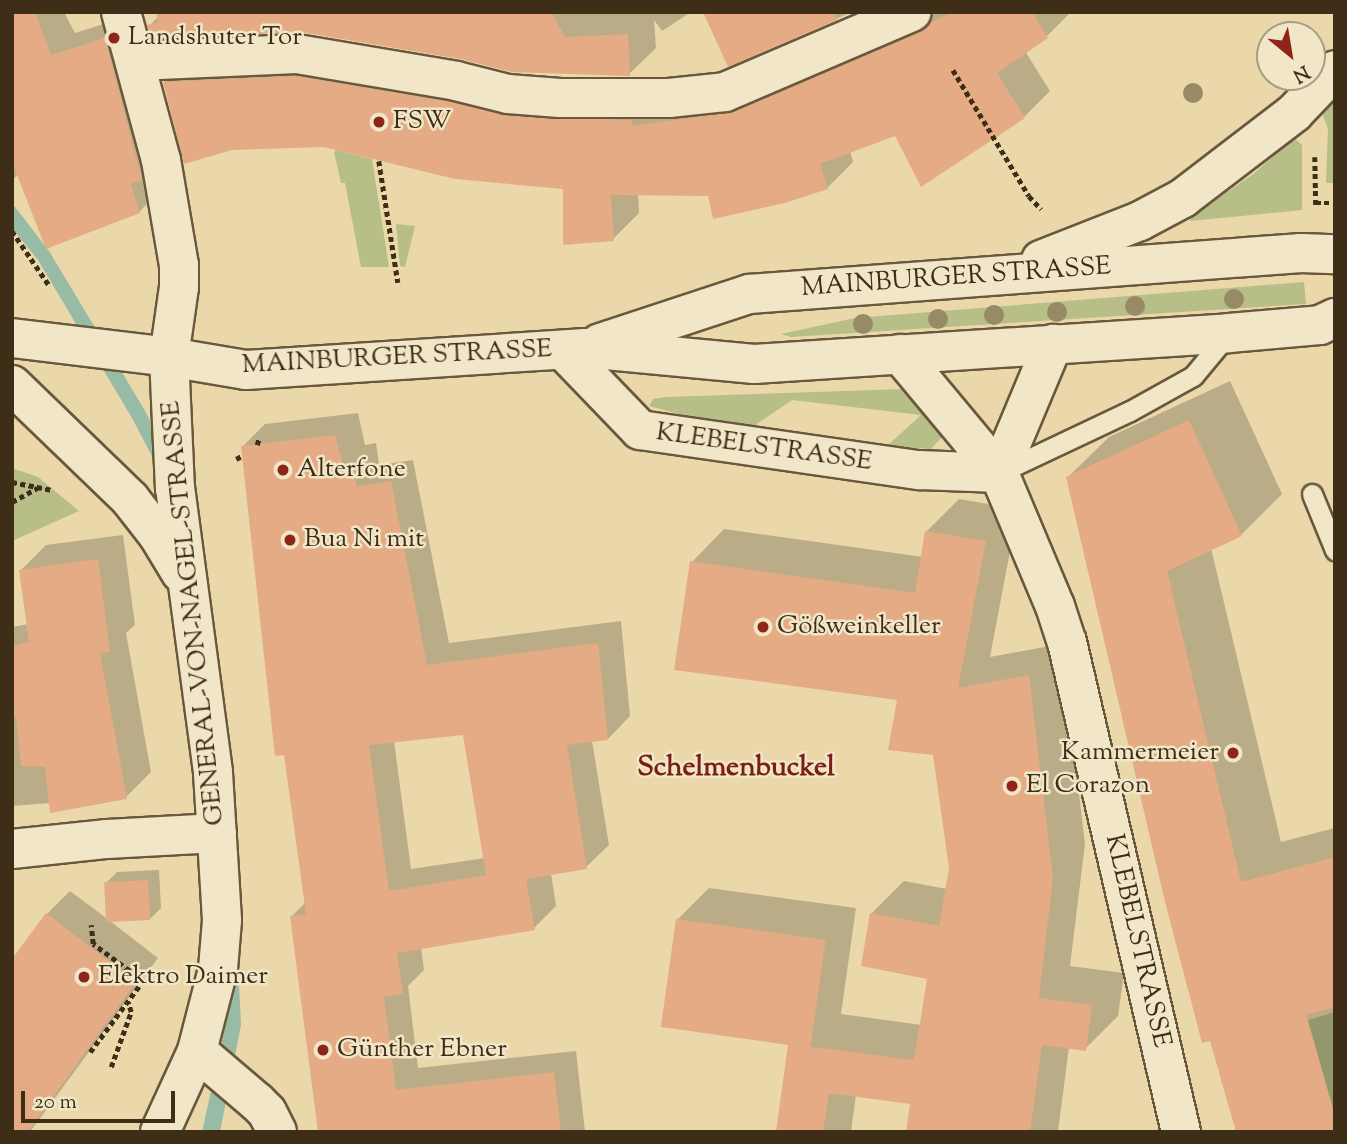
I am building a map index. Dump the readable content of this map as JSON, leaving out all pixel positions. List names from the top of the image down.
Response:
{
  "streets": {
    "main road": ["MAINBURGER STRASSE", "KLEBELSTRASSE", "GENERAL-VON-NAGEL-STRASSE"]
  },
  "crossings": [
    ["MAINBURGER STRASSE", "KLEBELSTRASSE"],
    ["MAINBURGER STRASSE", "GENERAL-VON-NAGEL-STRASSE"]
  ],
  "districts": ["Schelmenbuckel"],
  "places": [
    "Landshuter Tor",
    "FSW",
    "Alterfone",
    "Bua Ni mit",
    "Gößweinkeller",
    "Kammermeier",
    "El Corazon",
    "Elektro Daimer",
    "Günther Ebner"
  ],
  "scale_bar": "20 m",
  "north": "bottom right"
}
